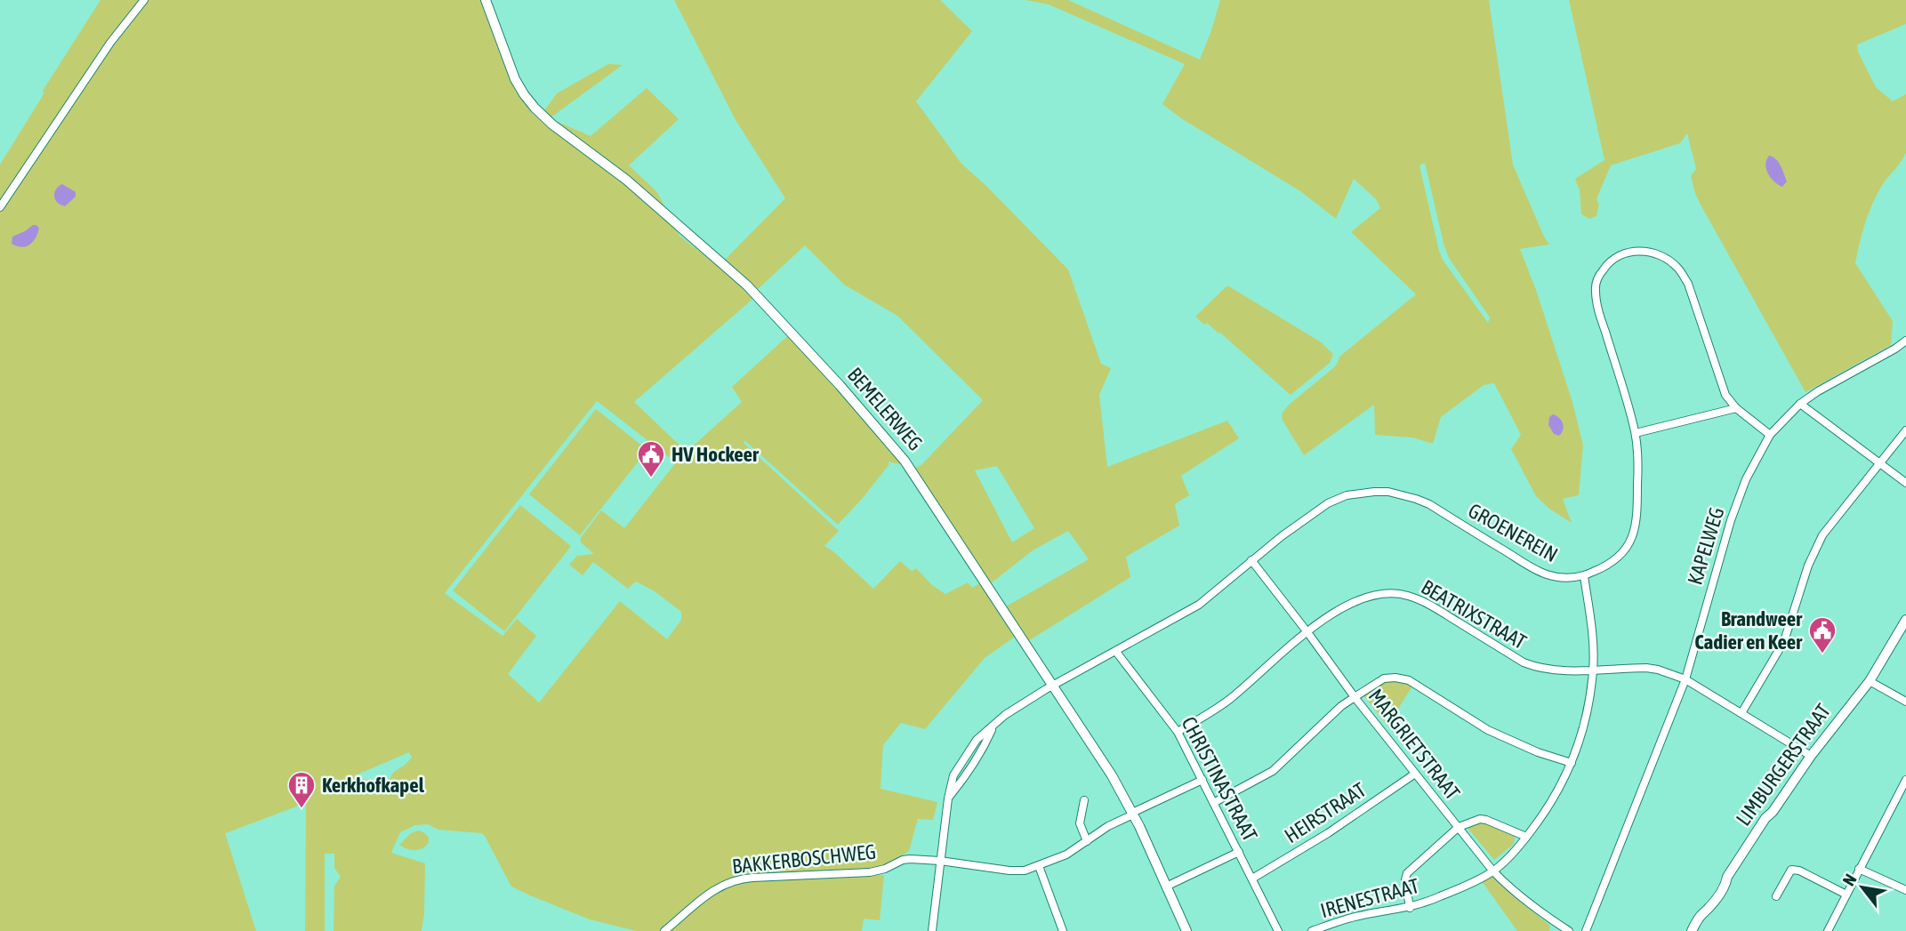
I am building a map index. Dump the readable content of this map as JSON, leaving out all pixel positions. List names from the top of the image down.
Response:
{
  "streets": {
    "street": [
      "BEMELERWEG",
      "GROENEREIN",
      "KAPELWEG",
      "BEATRIXSTRAAT",
      "MARGRIETSTRAAT",
      "LIMBURGERSTRAAT",
      "CHRISTINASTRAAT",
      "HEIRSTRAAT",
      "BAKKERBOSCHWEG",
      "IRENESTRAAT"
    ]
  },
  "crossings": [
    ["BEMELERWEG", "GROENEREIN"],
    ["BEMELERWEG", "BAKKERBOSCHWEG"],
    ["GROENEREIN", "KAPELWEG"],
    ["GROENEREIN", "MARGRIETSTRAAT"],
    ["GROENEREIN", "CHRISTINASTRAAT"],
    ["GROENEREIN", "BAKKERBOSCHWEG"],
    ["GROENEREIN", "IRENESTRAAT"],
    ["KAPELWEG", "BEATRIXSTRAAT"],
    ["BEATRIXSTRAAT", "MARGRIETSTRAAT"],
    ["BEATRIXSTRAAT", "LIMBURGERSTRAAT"],
    ["BEATRIXSTRAAT", "CHRISTINASTRAAT"],
    ["BEATRIXSTRAAT", "IRENESTRAAT"],
    ["MARGRIETSTRAAT", "HEIRSTRAAT"],
    ["MARGRIETSTRAAT", "IRENESTRAAT"],
    ["CHRISTINASTRAAT", "HEIRSTRAAT"]
  ],
  "places": {
    "public building": ["HV Hockeer", "Brandweer Cadier en Keer"],
    "building": ["Kerkhofkapel"]
  },
  "north": "top left"
}
